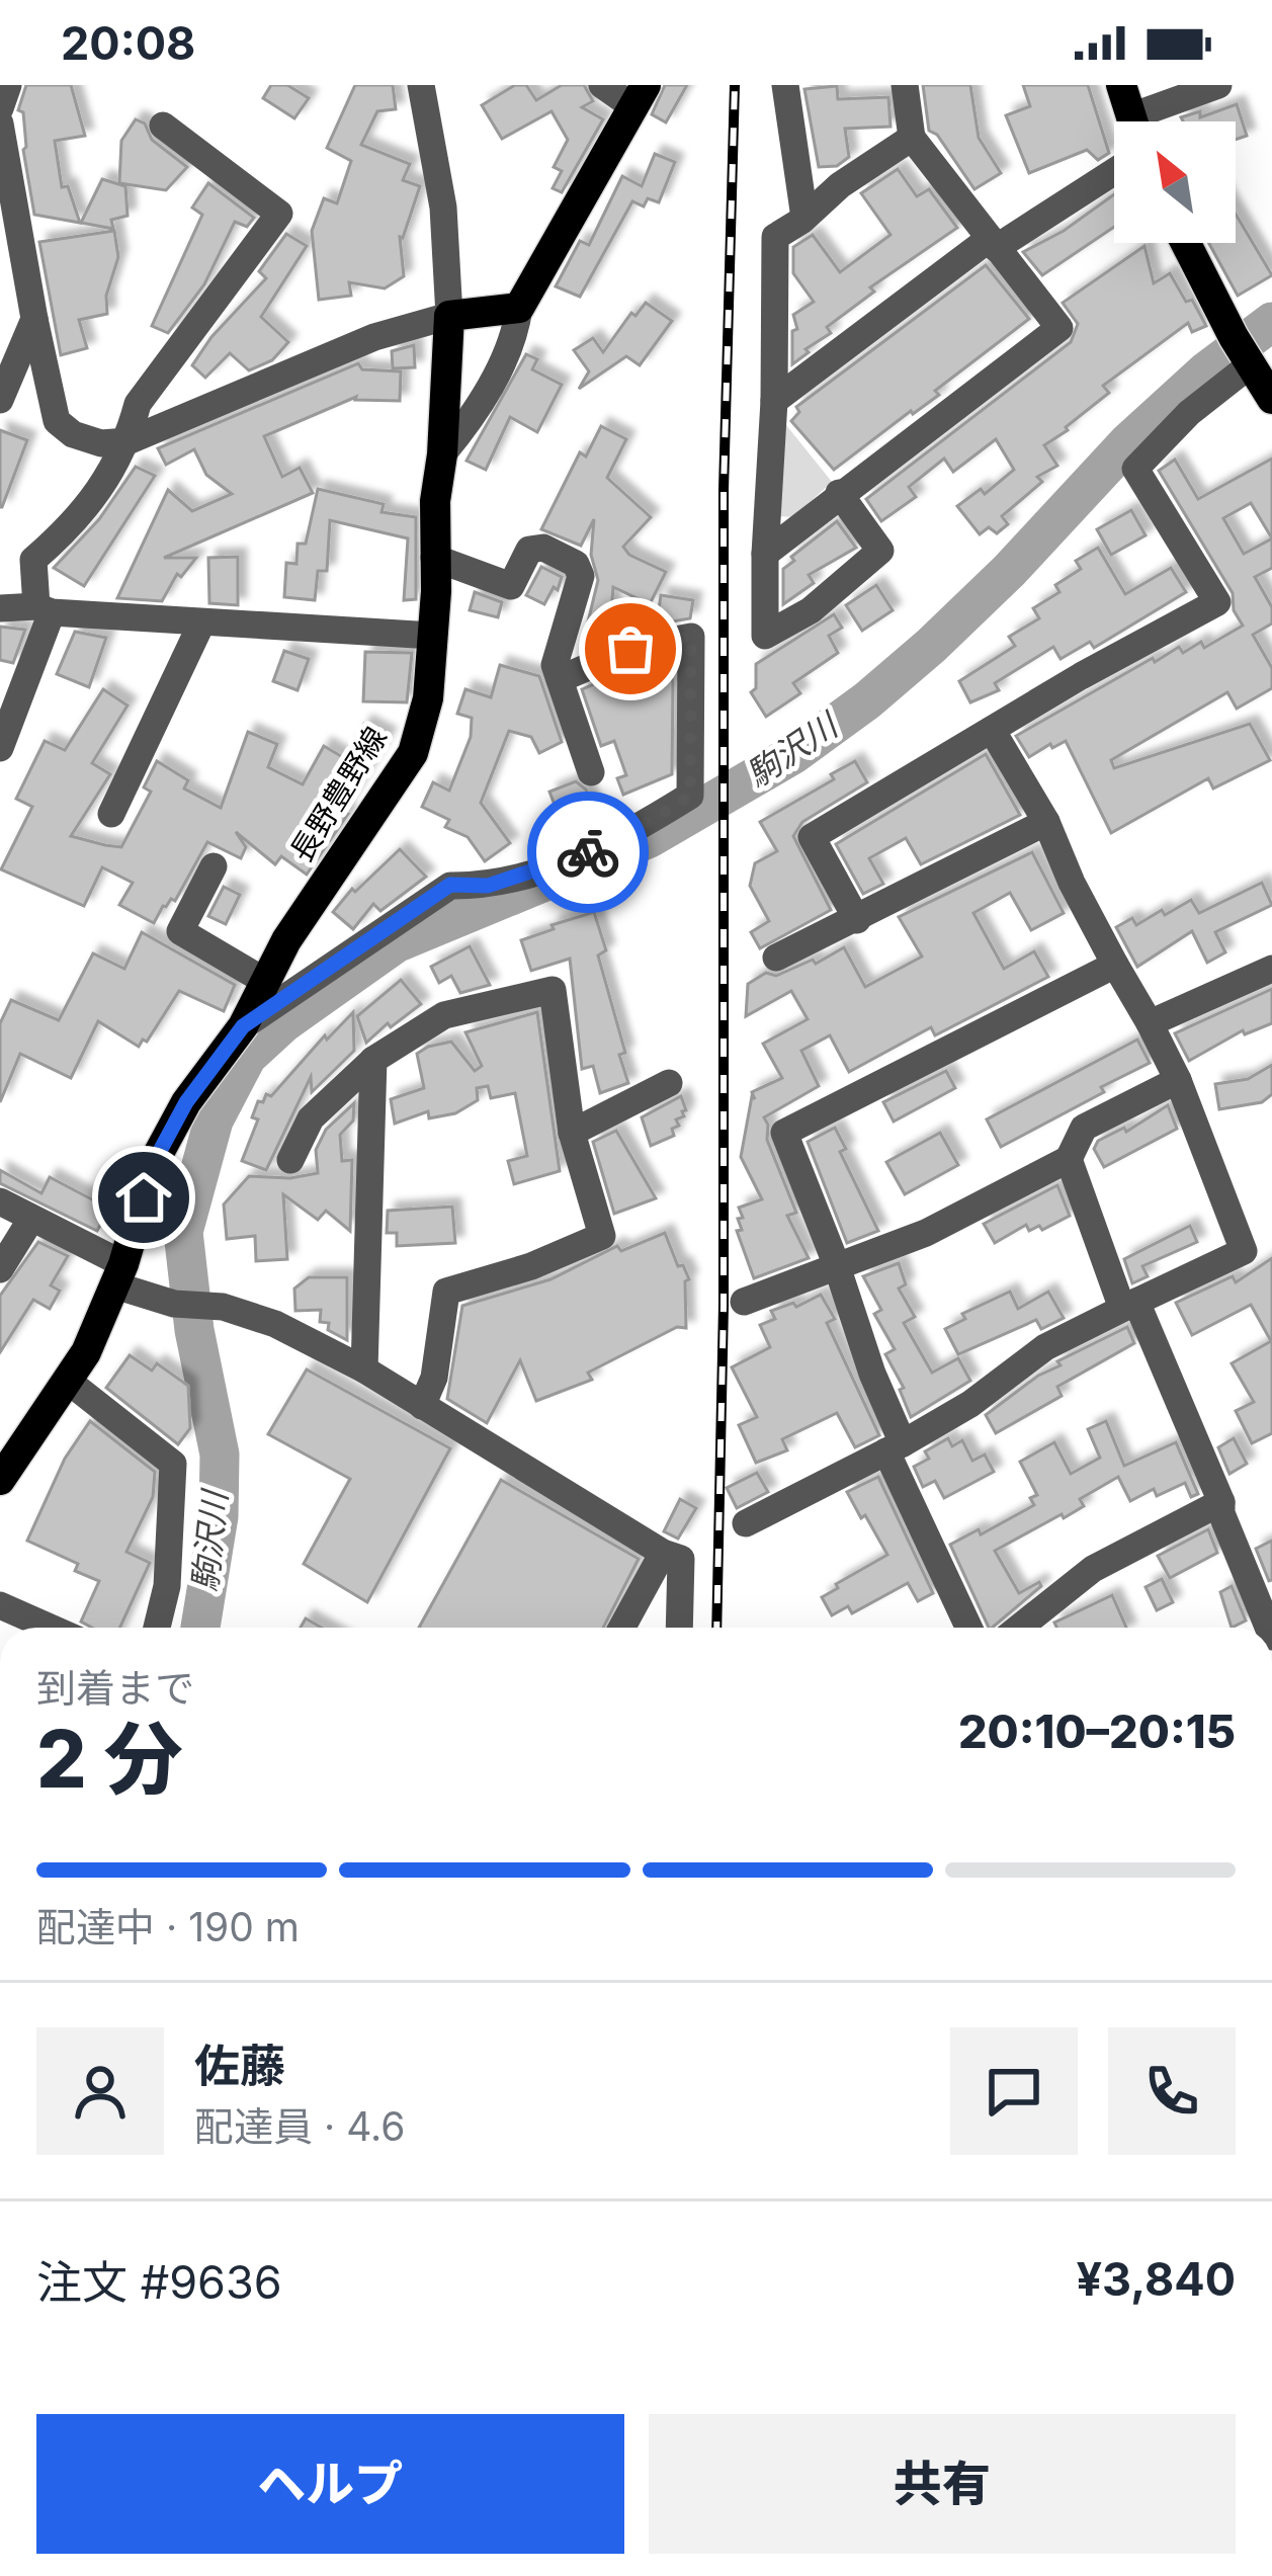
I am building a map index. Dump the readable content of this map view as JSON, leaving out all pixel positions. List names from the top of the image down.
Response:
{
  "streets": {
    "main road": ["長野豊野線"]
  },
  "water": ["駒沢川"],
  "north": "top left",
  "page": {
    "status": "20:08",
    "heading": ["2 分", "到着まで", "20:10–20:15"],
    "panel": [
      "佐藤",
      "配達員 · 4.6",
      "注文 #9636",
      "¥3,840"
    ],
    "bar": "配達中 · 190 m",
    "buttons": ["ヘルプ", "共有"]
  }
}
